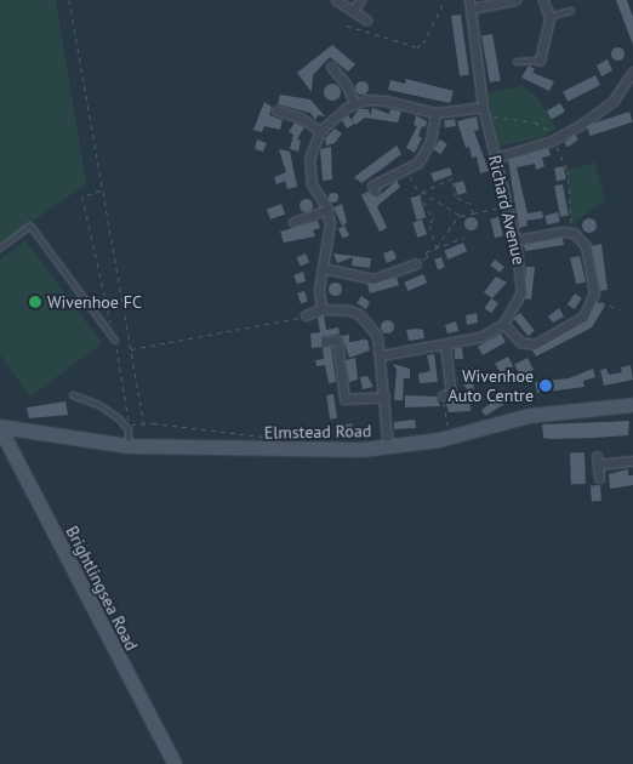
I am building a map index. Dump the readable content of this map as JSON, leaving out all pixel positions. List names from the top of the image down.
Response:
{
  "streets": {
    "street": ["Richard Avenue", "Elmstead Road", "Brightlingsea Road"]
  },
  "crossings": [
    ["Elmstead Road", "Brightlingsea Road"]
  ],
  "places": ["Wivenhoe FC", "Wivenhoe Auto Centre"]
}
